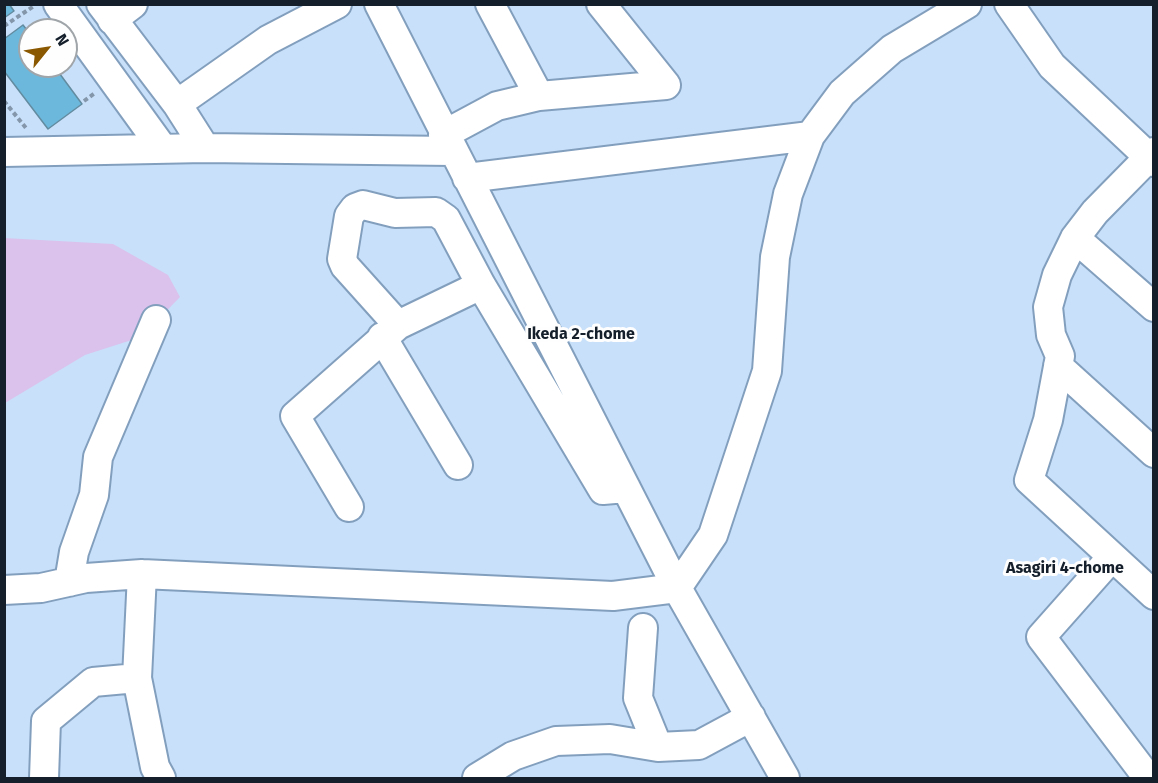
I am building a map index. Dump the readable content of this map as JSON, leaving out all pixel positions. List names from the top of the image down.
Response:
{
  "districts": ["Ikeda 2-chome", "Asagiri 4-chome"],
  "north": "top right"
}
